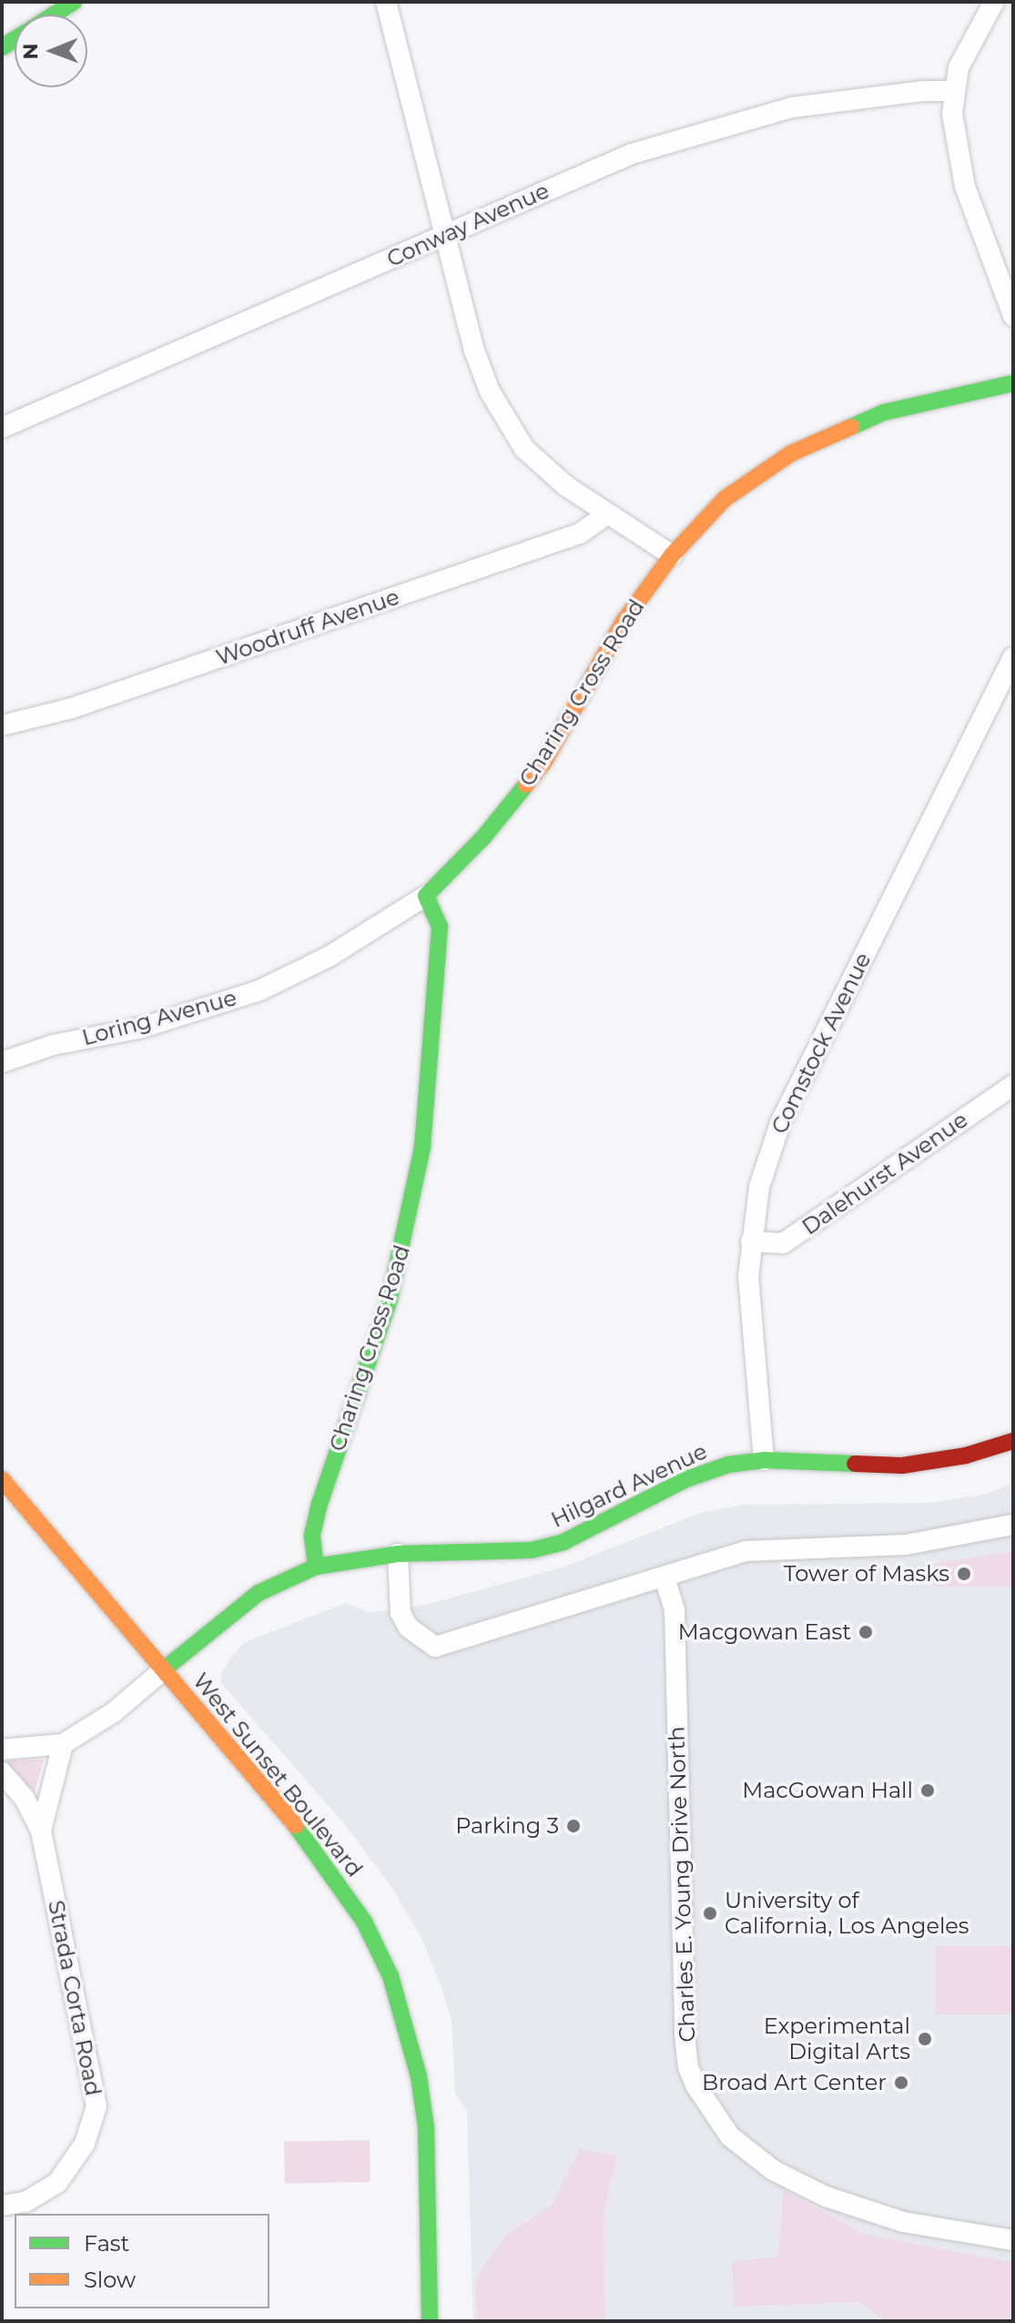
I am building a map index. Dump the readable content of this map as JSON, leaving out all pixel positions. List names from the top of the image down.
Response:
{
  "streets": {
    "street": [
      "Conway Avenue",
      "Woodruff Avenue",
      "Charing Cross Road",
      "Loring Avenue",
      "Comstock Avenue",
      "Dalehurst Avenue",
      "Hilgard Avenue",
      "West Sunset Boulevard",
      "Charles E. Young Drive North",
      "Strada Corta Road"
    ]
  },
  "crossings": [
    ["Charing Cross Road", "Loring Avenue"],
    ["Charing Cross Road", "Hilgard Avenue"],
    ["Comstock Avenue", "Dalehurst Avenue"],
    ["Comstock Avenue", "Hilgard Avenue"],
    ["Hilgard Avenue", "West Sunset Boulevard"]
  ],
  "places": [
    "Tower of Masks",
    "Macgowan East",
    "MacGowan Hall",
    "Parking 3",
    "University of California, Los Angeles",
    "Experimental Digital Arts",
    "Broad Art Center"
  ],
  "legend": ["Fast", "Slow"],
  "north": "left"
}
